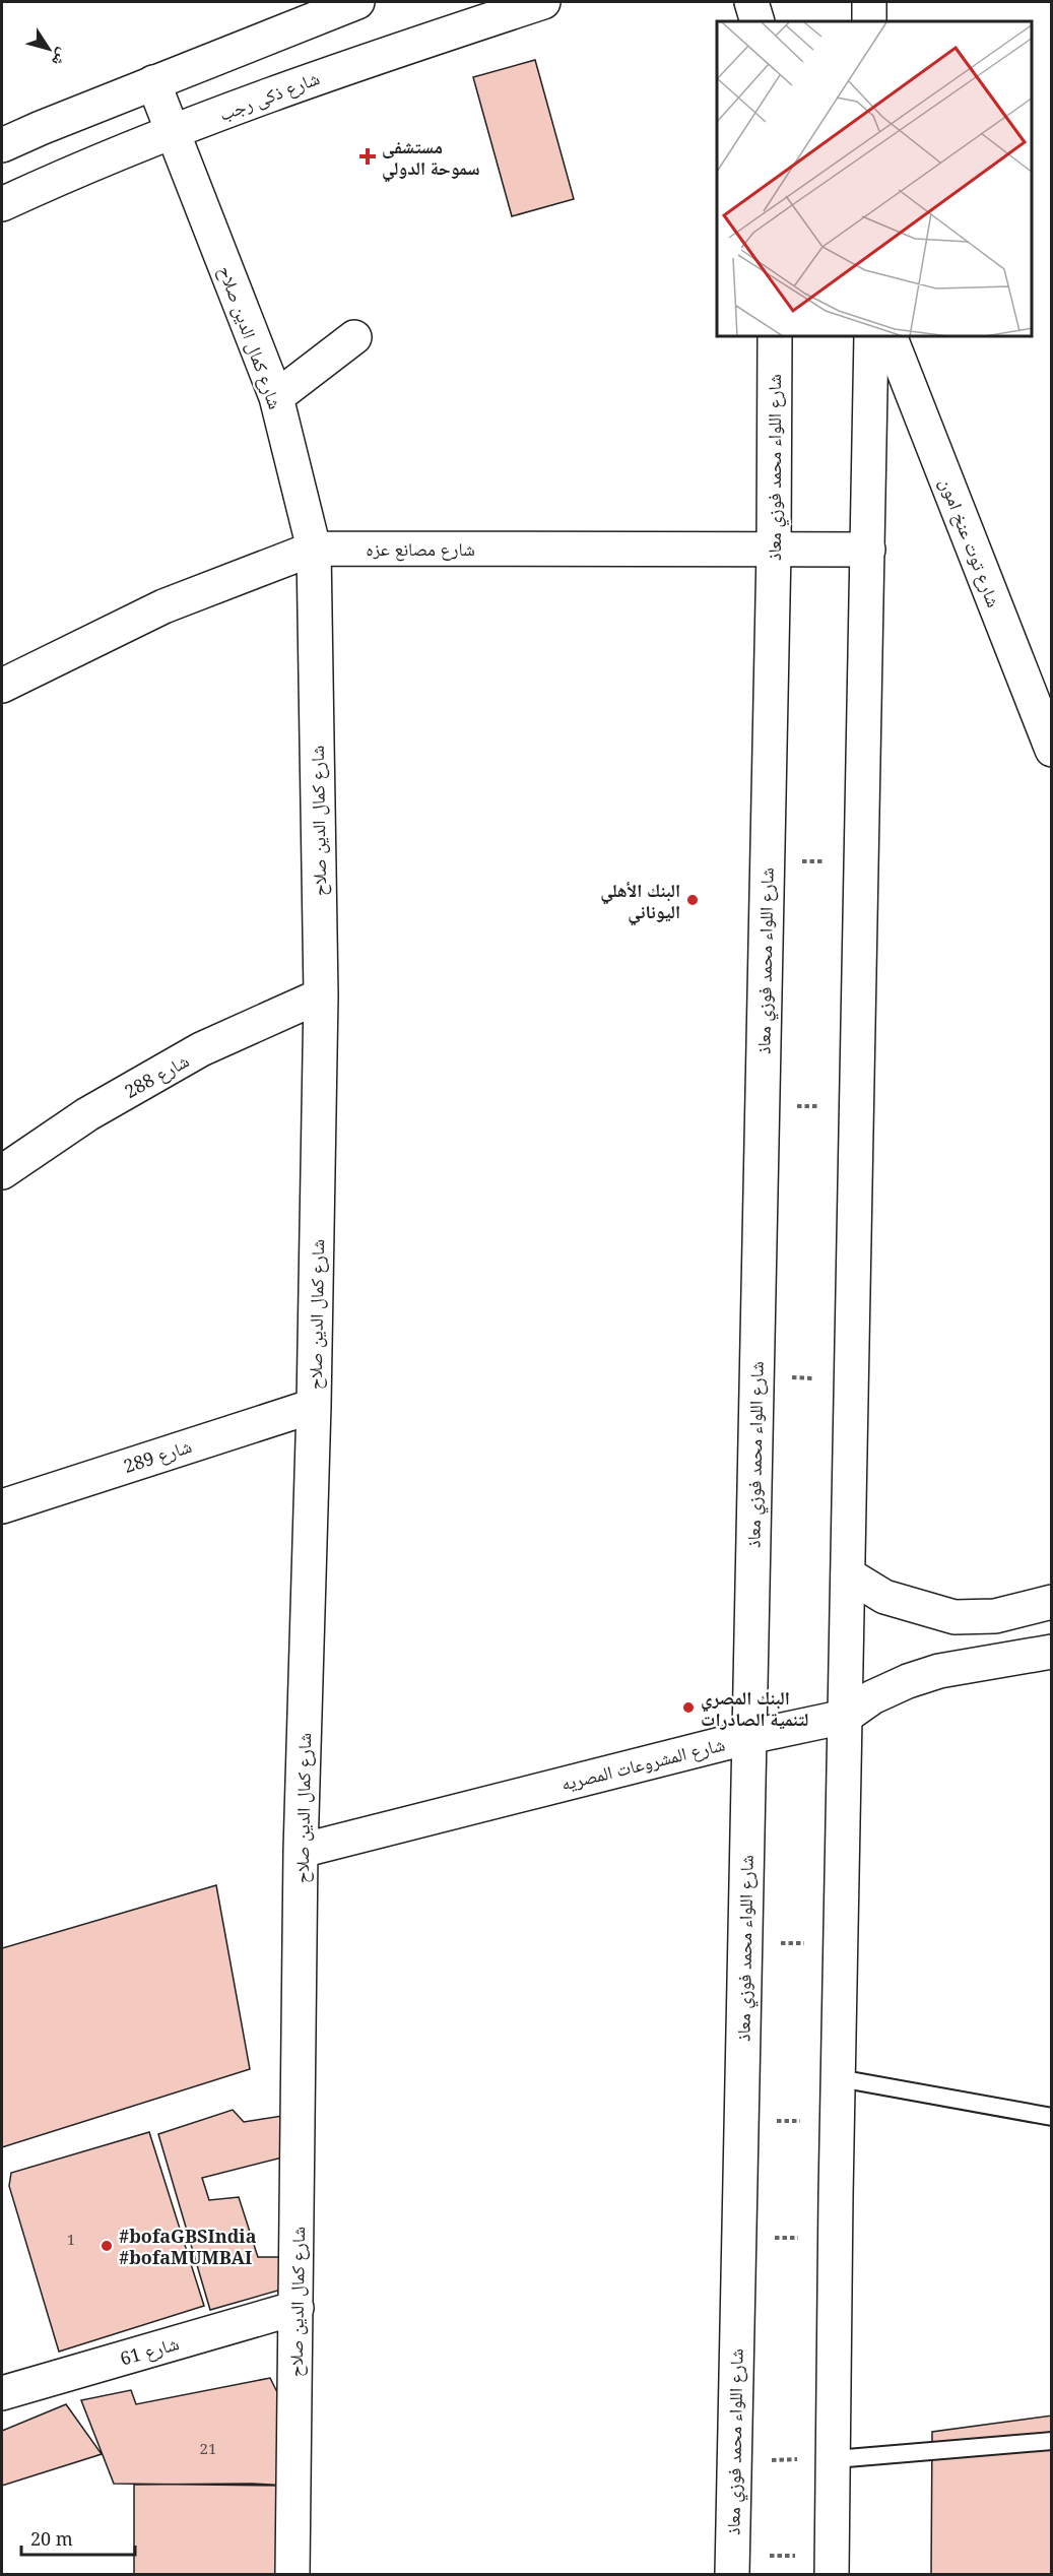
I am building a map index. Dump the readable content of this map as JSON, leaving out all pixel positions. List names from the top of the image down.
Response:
{
  "streets": {
    "street": [
      "شارع ذكى رجب",
      "شارع كمال الدين صلاح",
      "شارع اللواء محمد فوزي معاذ",
      "شارع توت عنخ امون",
      "شارع مصانع عزه",
      "شارع 288",
      "شارع 289",
      "شارع المشروعات المصريه",
      "شارع 61"
    ]
  },
  "crossings": [
    ["شارع ذكى رجب", "شارع كمال الدين صلاح"],
    ["شارع كمال الدين صلاح", "شارع مصانع عزه"],
    ["شارع كمال الدين صلاح", "شارع 288"],
    ["شارع كمال الدين صلاح", "شارع 289"],
    ["شارع كمال الدين صلاح", "شارع المشروعات المصريه"],
    ["شارع كمال الدين صلاح", "شارع 61"],
    ["شارع اللواء محمد فوزي معاذ", "شارع مصانع عزه"],
    ["شارع اللواء محمد فوزي معاذ", "شارع المشروعات المصريه"]
  ],
  "places": {
    "health": ["مستشفى سموحة الدولي"],
    "other": ["البنك الأهلي اليوناني", "البنك المصري لتنمية الصادرات", "#bofaGBSIndia #bofaMUMBAI"]
  },
  "house_numbers": ["1", "21"],
  "scale_bar": "20 m",
  "north": "bottom right"
}
